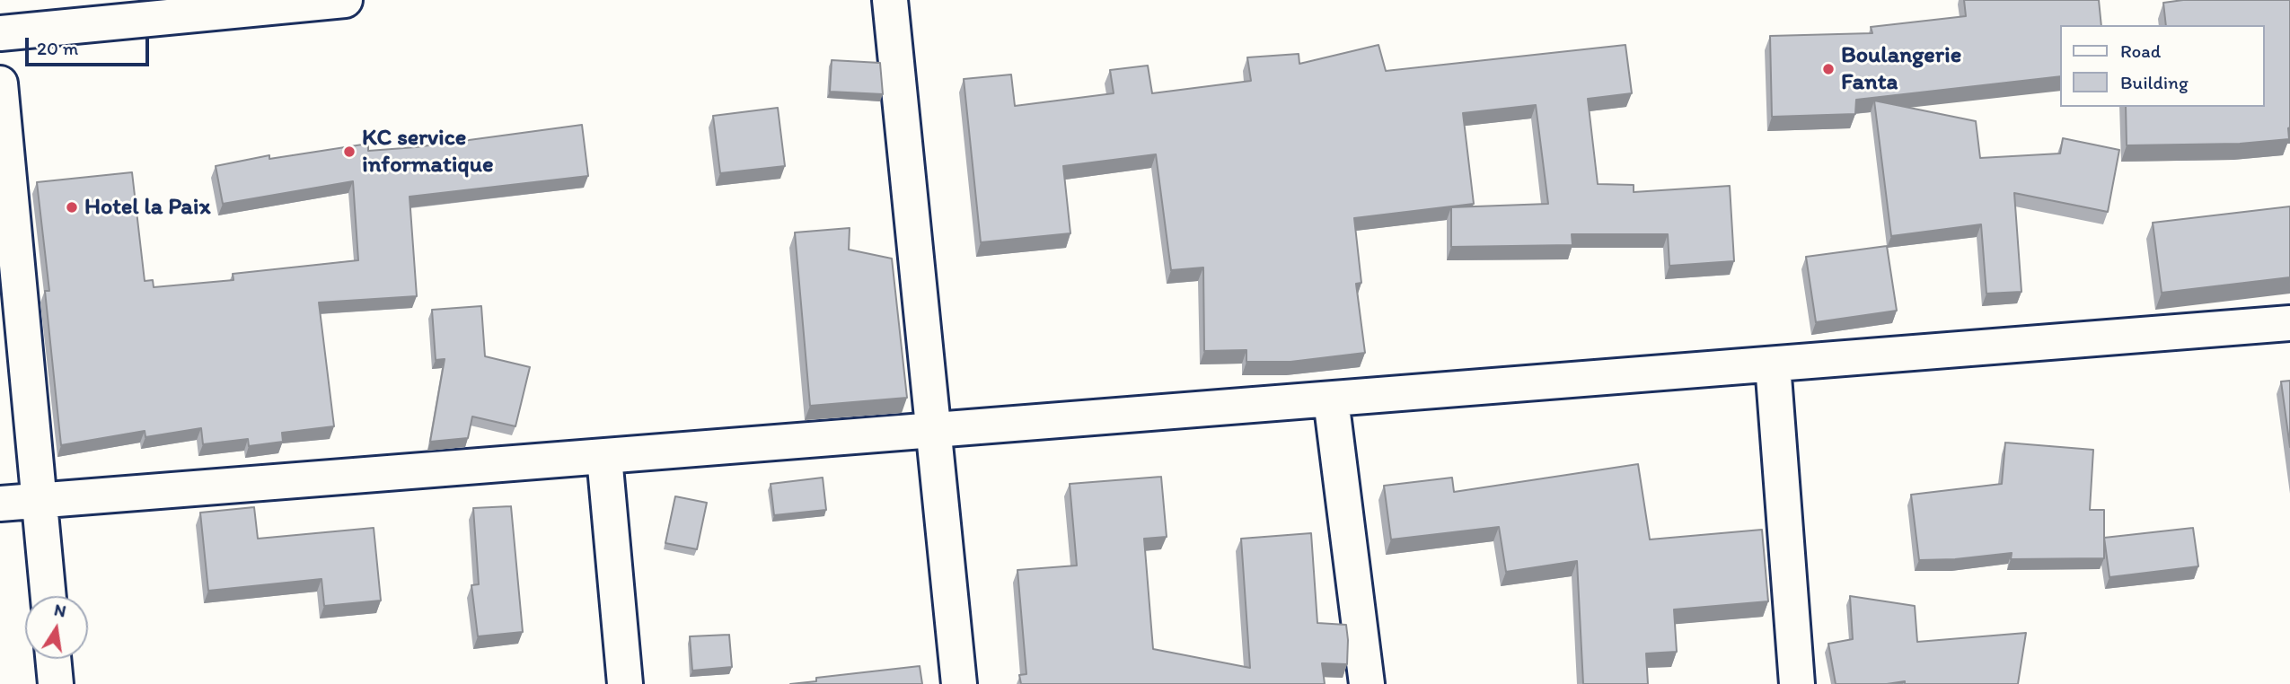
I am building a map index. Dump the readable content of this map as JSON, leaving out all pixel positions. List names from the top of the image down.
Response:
{
  "places": ["Boulangerie Fanta", "KC service informatique", "Hotel la Paix"],
  "legend": ["Road", "Building"],
  "scale_bar": "20 m",
  "north": "top"
}
